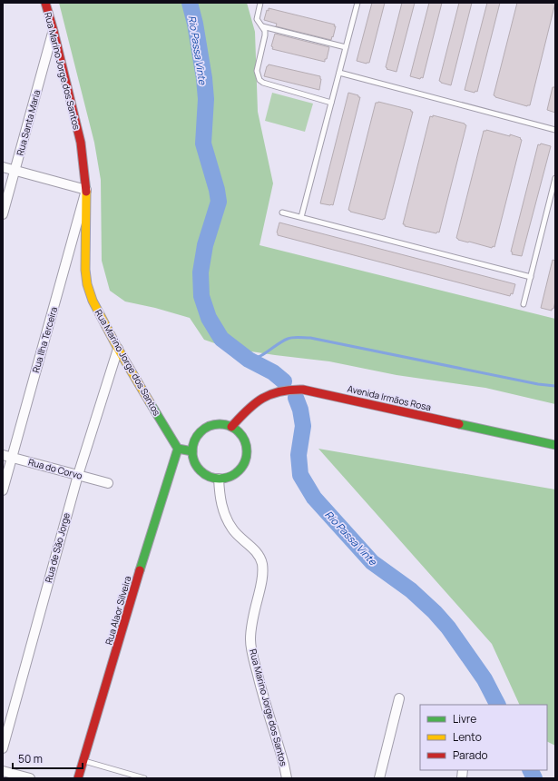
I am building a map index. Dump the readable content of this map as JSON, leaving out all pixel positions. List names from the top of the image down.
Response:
{
  "streets": {
    "street": [
      "Rua Marino Jorge dos Santos",
      "Rua Santa Maria",
      "Rua Ilha Terceira",
      "Avenida Irmãos Rosa",
      "Rua do Corvo",
      "Rua de São Jorge",
      "Rua Alaor Silveira"
    ]
  },
  "crossings": [
    ["Rua Marino Jorge dos Santos", "Rua Santa Maria"],
    ["Rua Marino Jorge dos Santos", "Rua Ilha Terceira"],
    ["Rua Marino Jorge dos Santos", "Avenida Irmãos Rosa"],
    ["Rua Marino Jorge dos Santos", "Rua de São Jorge"],
    ["Rua Marino Jorge dos Santos", "Rua Alaor Silveira"],
    ["Rua Ilha Terceira", "Rua do Corvo"],
    ["Rua do Corvo", "Rua de São Jorge"]
  ],
  "water": ["Rio Passa Vinte"],
  "legend": ["Livre", "Lento", "Parado"],
  "scale_bar": "50 m"
}
